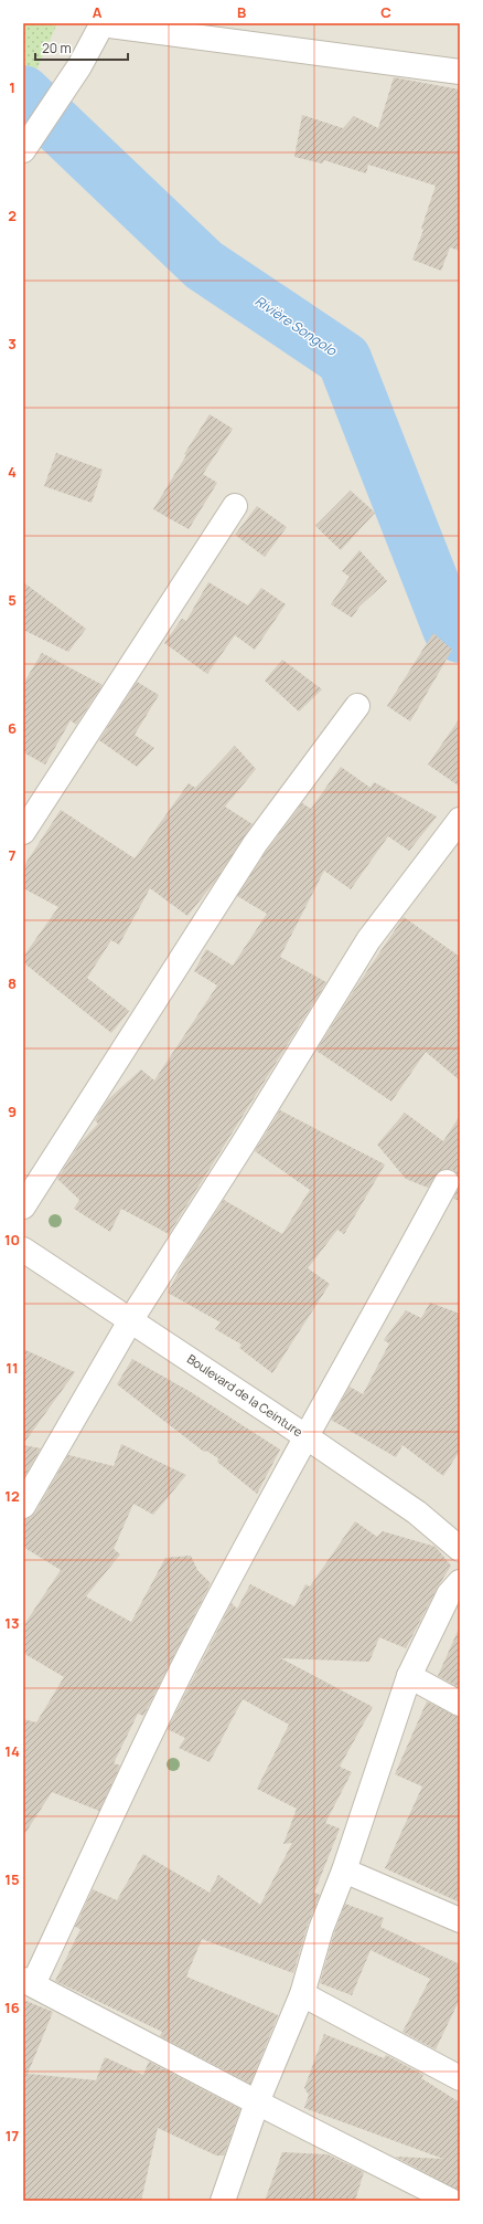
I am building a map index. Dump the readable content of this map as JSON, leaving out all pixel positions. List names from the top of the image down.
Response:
{
  "streets": {
    "street": ["Boulevard de la Ceinture"]
  },
  "water": ["Rivière Songolo"],
  "scale_bar": "20 m",
  "grid": {
    "columns": ["A", "B", "C"],
    "rows": [
      "1",
      "2",
      "3",
      "4",
      "5",
      "6",
      "7",
      "8",
      "9",
      "10",
      "11",
      "12",
      "13",
      "14",
      "15",
      "16",
      "17"
    ]
  }
}
